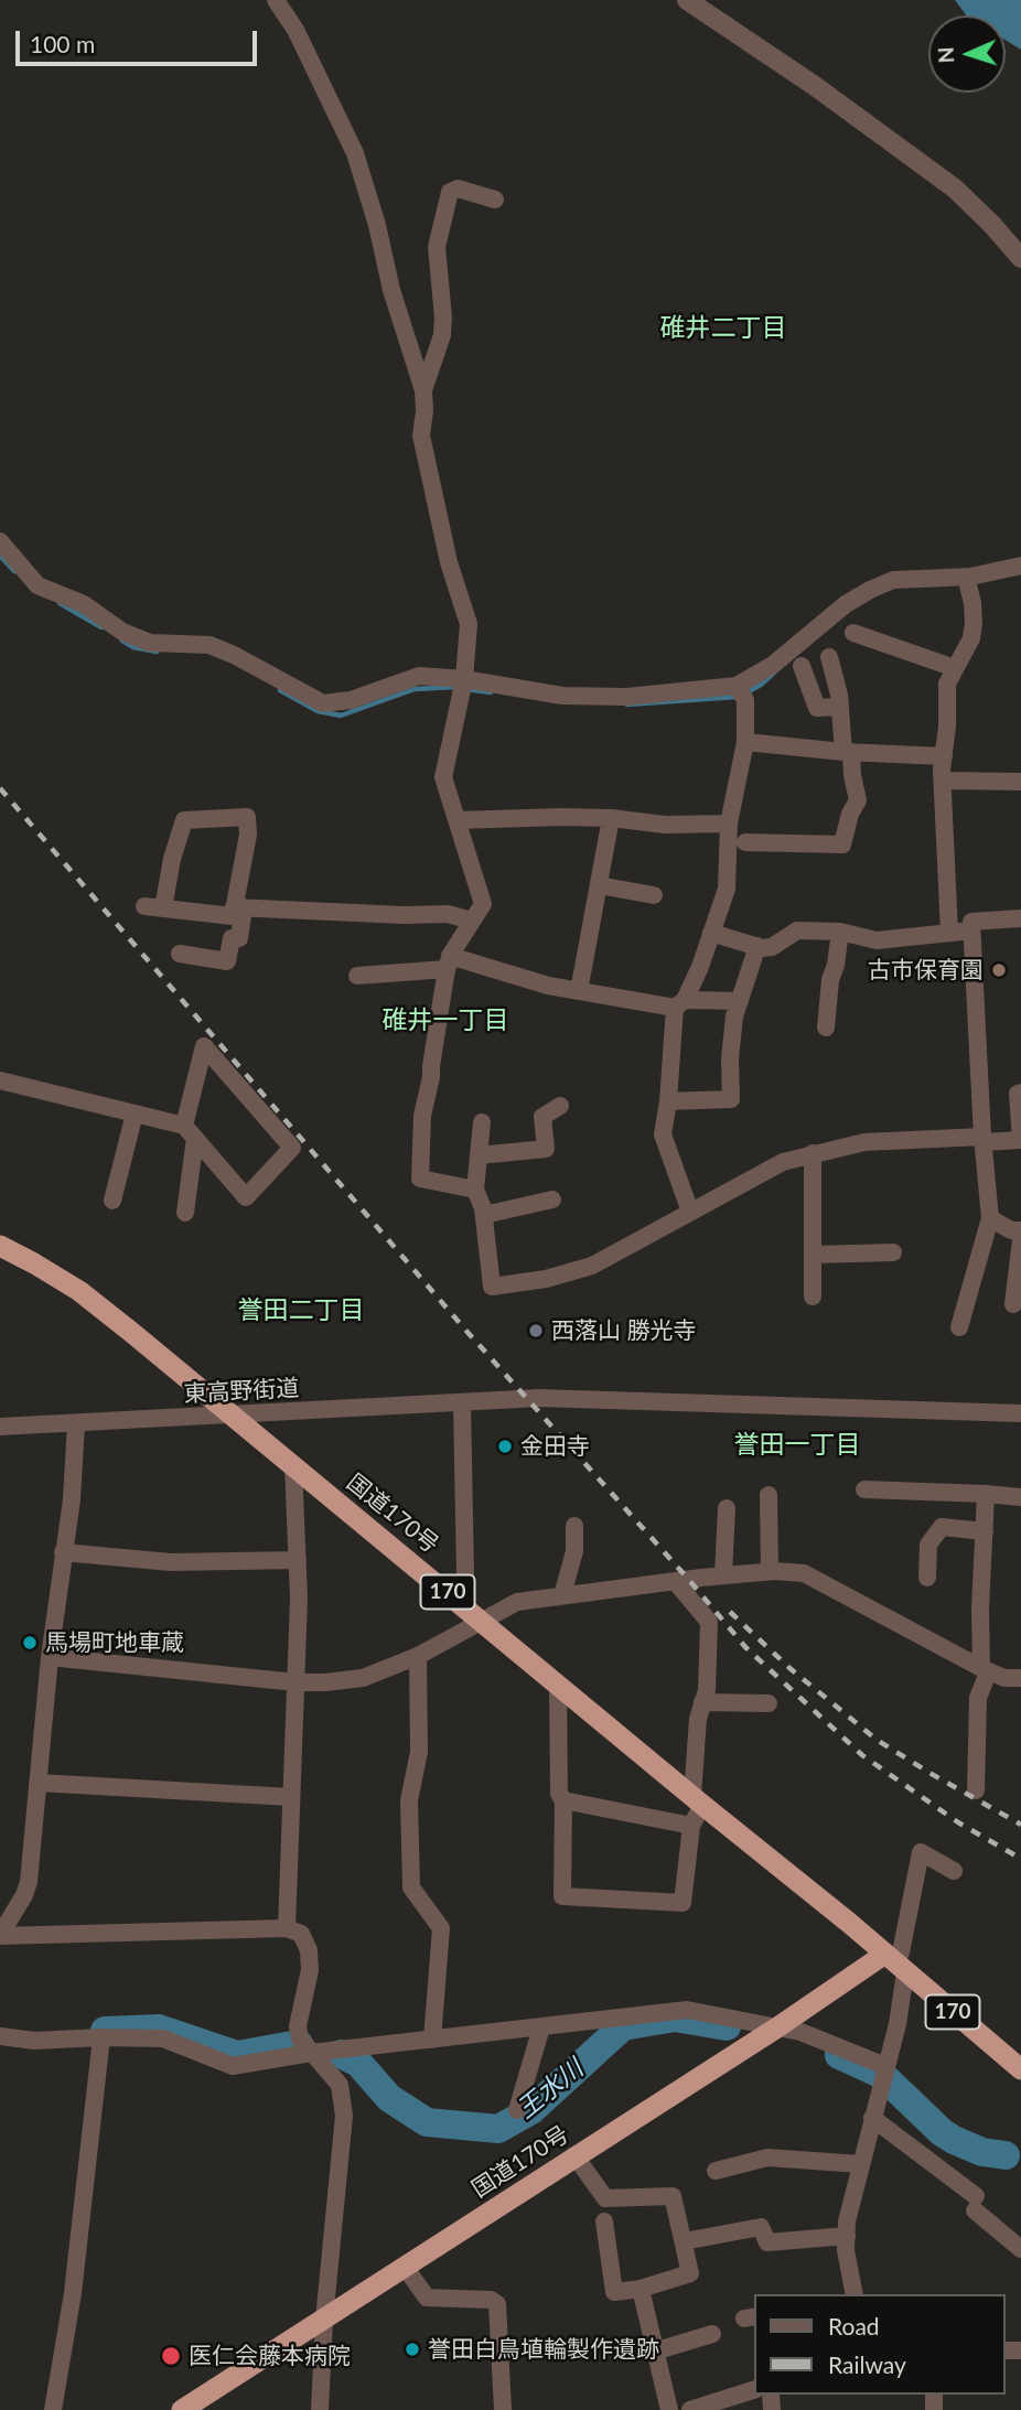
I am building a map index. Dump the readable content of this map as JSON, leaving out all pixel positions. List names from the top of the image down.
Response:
{
  "streets": {
    "highway": ["国道170号", "170"],
    "street": ["東高野街道"]
  },
  "crossings": [
    ["東高野街道", "国道170号"]
  ],
  "districts": [
    "碓井二丁目",
    "碓井一丁目",
    "誉田二丁目",
    "誉田一丁目"
  ],
  "water": ["王水川"],
  "places": [
    "古市保育園",
    "西落山 勝光寺",
    "金田寺",
    "馬場町地車蔵",
    "誉田白鳥埴輪製作遺跡",
    "医仁会藤本病院"
  ],
  "legend": ["Road", "Railway"],
  "scale_bar": "100 m",
  "north": "left"
}
